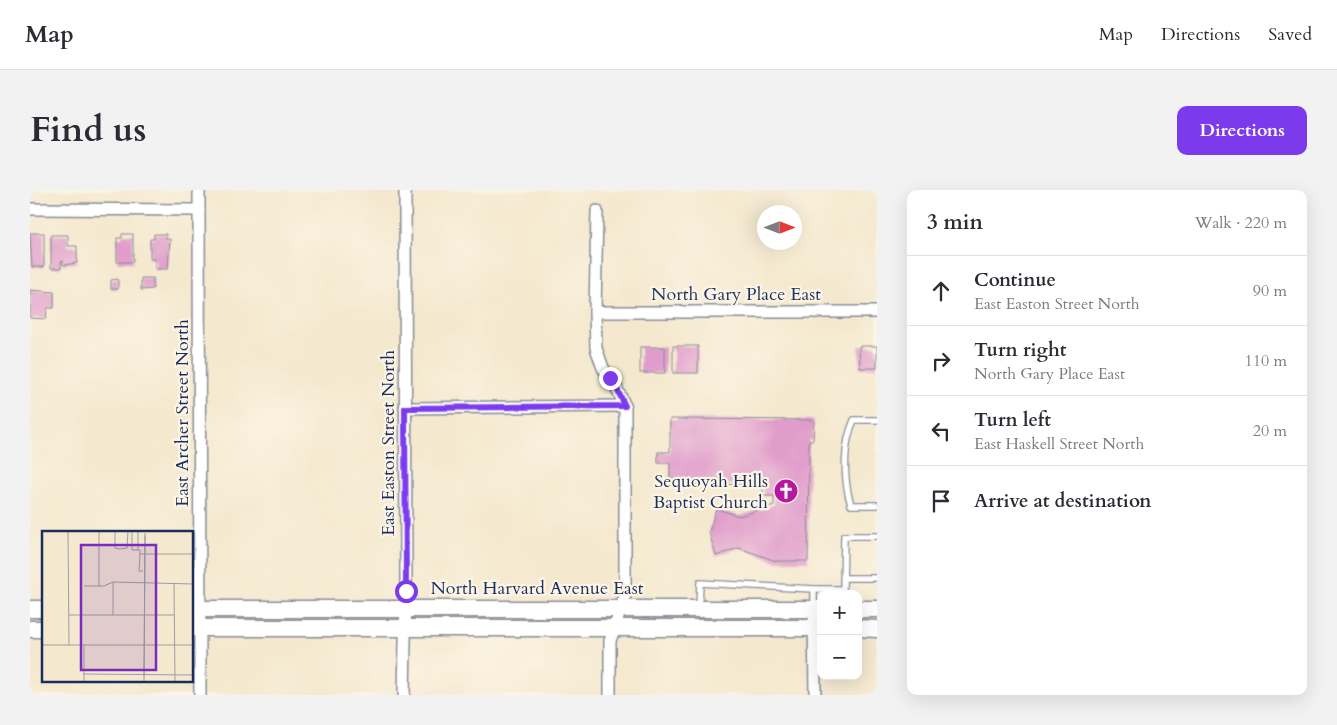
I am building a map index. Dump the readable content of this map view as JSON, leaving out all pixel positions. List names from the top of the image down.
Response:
{
  "streets": {
    "main road": ["North Harvard Avenue East"],
    "street": ["North Gary Place East", "East Archer Street North", "East Easton Street North"]
  },
  "crossings": [
    ["East Archer Street North", "North Harvard Avenue East"],
    ["East Easton Street North", "North Harvard Avenue East"]
  ],
  "places": {
    "church": ["Sequoyah Hills Baptist Church"]
  },
  "north": "right",
  "page": {
    "header": "Map",
    "nav": ["Map", "Directions", "Saved"],
    "title": "Find us",
    "buttons": "Directions",
    "heading": ["3 min", "Walk · 220 m"],
    "list": [
      ["Continue", "East Easton Street North", "90 m"],
      ["Turn right", "North Gary Place East", "110 m"],
      ["Turn left", "East Haskell Street North", "20 m"],
      "Arrive at destination"
    ],
    "map_buttons": ["+", "−"]
  }
}
